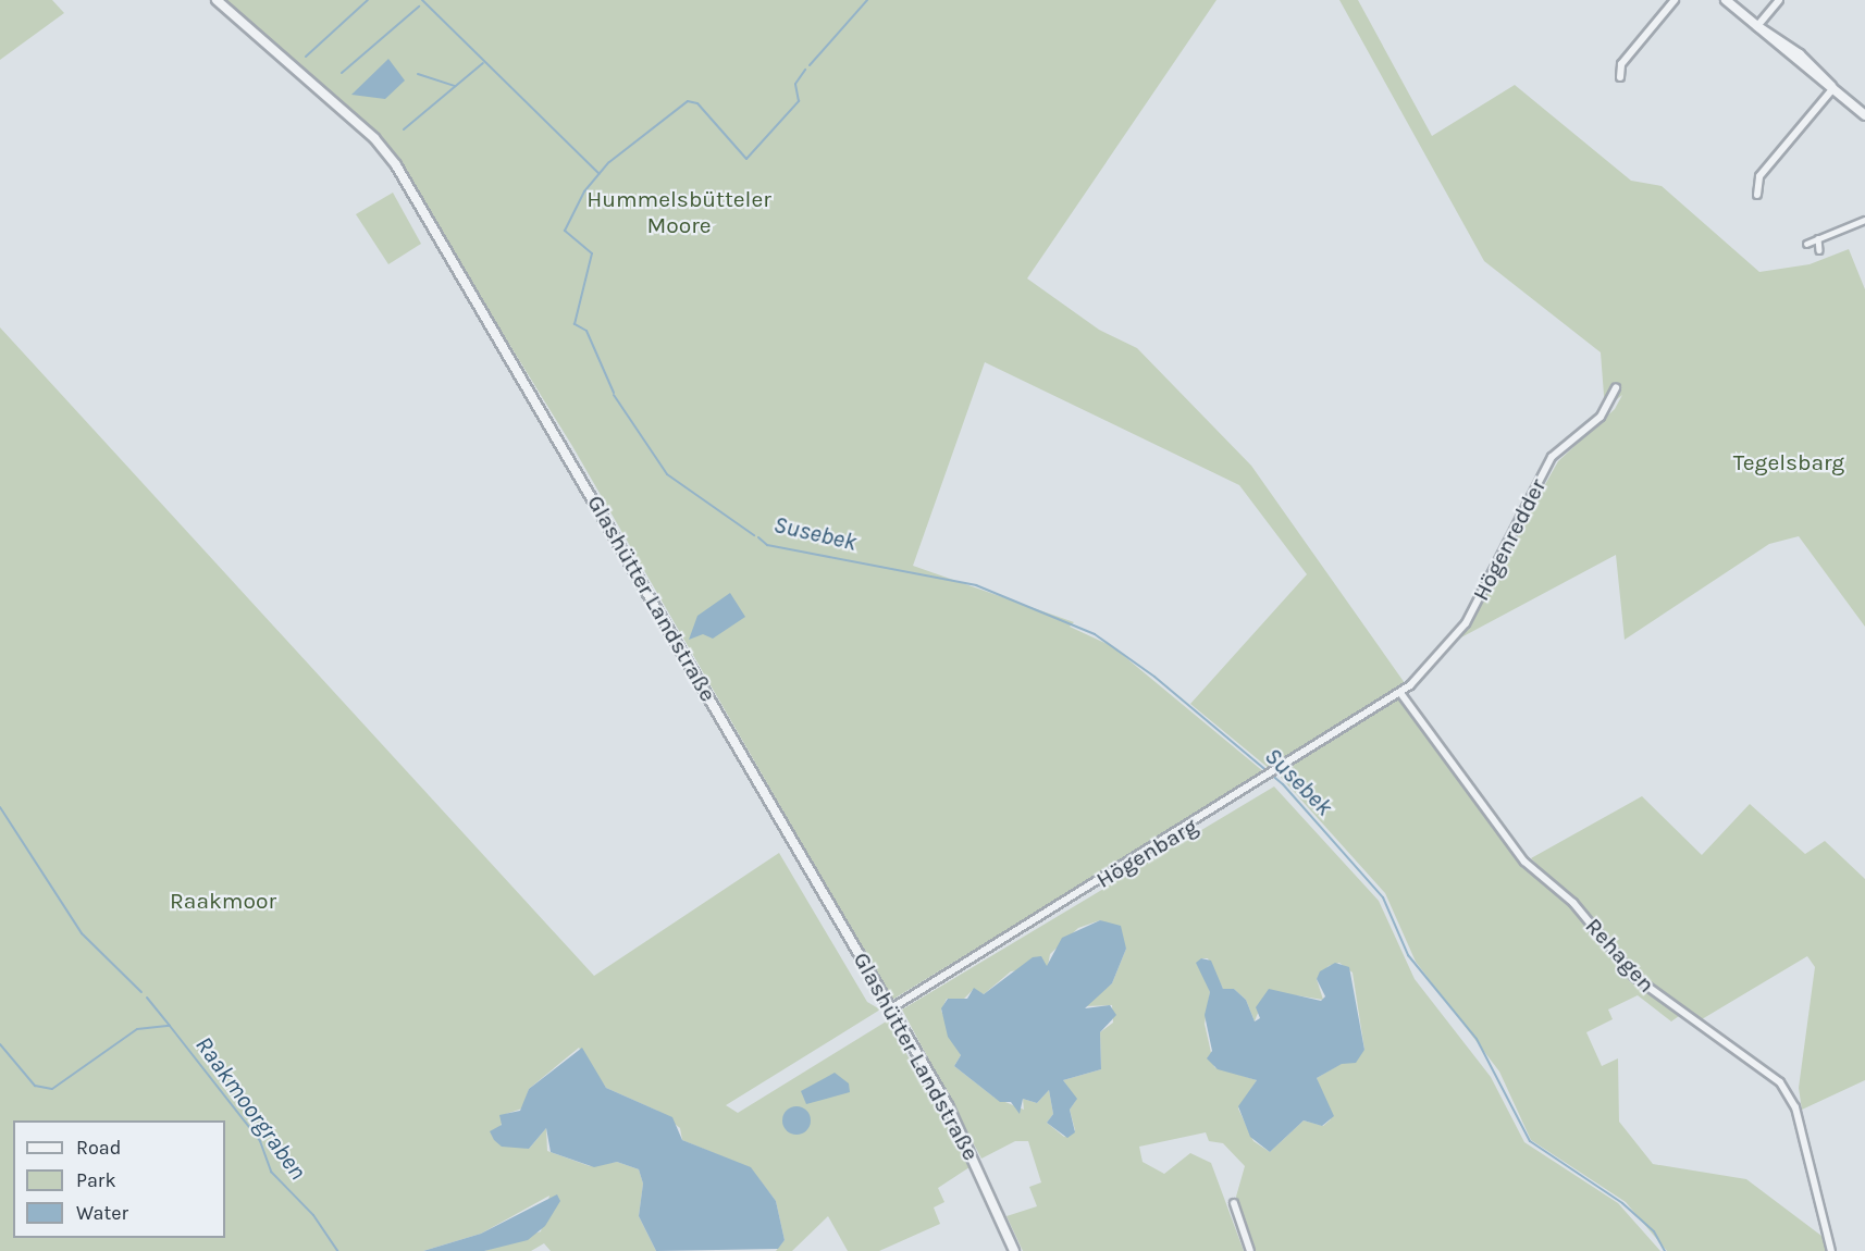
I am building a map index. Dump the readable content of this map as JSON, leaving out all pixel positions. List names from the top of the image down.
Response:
{
  "streets": {
    "street": [
      "Högenredder",
      "Glashütter Landstraße",
      "Högenbarg",
      "Rehagen"
    ]
  },
  "crossings": [
    ["Högenredder", "Högenbarg"],
    ["Högenredder", "Rehagen"],
    ["Glashütter Landstraße", "Högenbarg"],
    ["Högenbarg", "Rehagen"]
  ],
  "water": ["Susebek", "Raakmoorgraben"],
  "parks": ["Hummelsbütteler Moore", "Tegelsbarg", "Raakmoor"],
  "legend": ["Road", "Park", "Water"]
}
